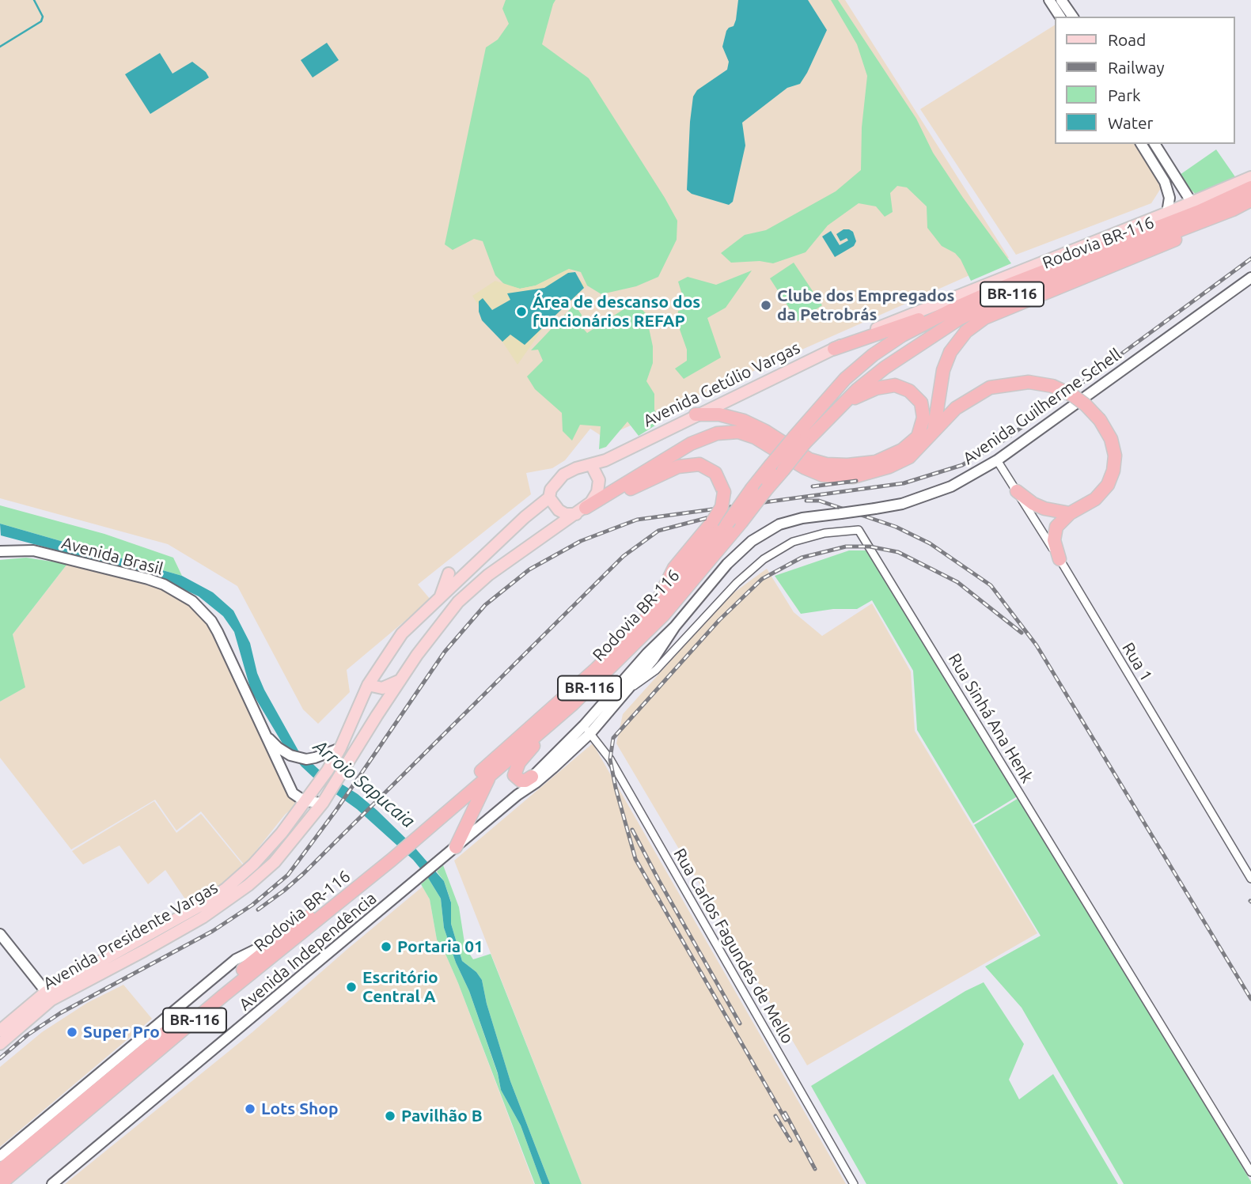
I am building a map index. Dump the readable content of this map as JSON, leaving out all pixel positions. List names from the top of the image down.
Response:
{
  "streets": {
    "highway": ["Rodovia BR-116", "BR-116"],
    "main road": [
      "Avenida Getúlio Vargas",
      "Avenida Guilherme Schell",
      "Avenida Brasil",
      "Avenida Presidente Vargas",
      "Avenida Independência"
    ],
    "street": ["Rua 1", "Rua Sinhá Ana Henk", "Rua Carlos Fagundes de Mello"]
  },
  "crossings": [
    ["Rodovia BR-116", "BR-116"],
    ["BR-116", "Avenida Getúlio Vargas"],
    ["BR-116", "Avenida Guilherme Schell"],
    ["Avenida Getúlio Vargas", "Avenida Brasil"],
    ["Avenida Getúlio Vargas", "Avenida Presidente Vargas"],
    ["Avenida Guilherme Schell", "Rua 1"],
    ["Avenida Guilherme Schell", "Rua Sinhá Ana Henk"],
    ["Avenida Guilherme Schell", "Rua Carlos Fagundes de Mello"],
    ["Avenida Guilherme Schell", "Avenida Independência"],
    ["Avenida Brasil", "Avenida Presidente Vargas"]
  ],
  "water": ["Arroio Sapucaia"],
  "places": [
    "Clube dos Empregados da Petrobrás",
    "Área de descanso dos funcionários REFAP",
    "Portaria 01",
    "Escritório Central A",
    "Super Pro",
    "Lots Shop",
    "Pavilhão B"
  ],
  "legend": [
    "Road",
    "Railway",
    "Park",
    "Water"
  ]
}
